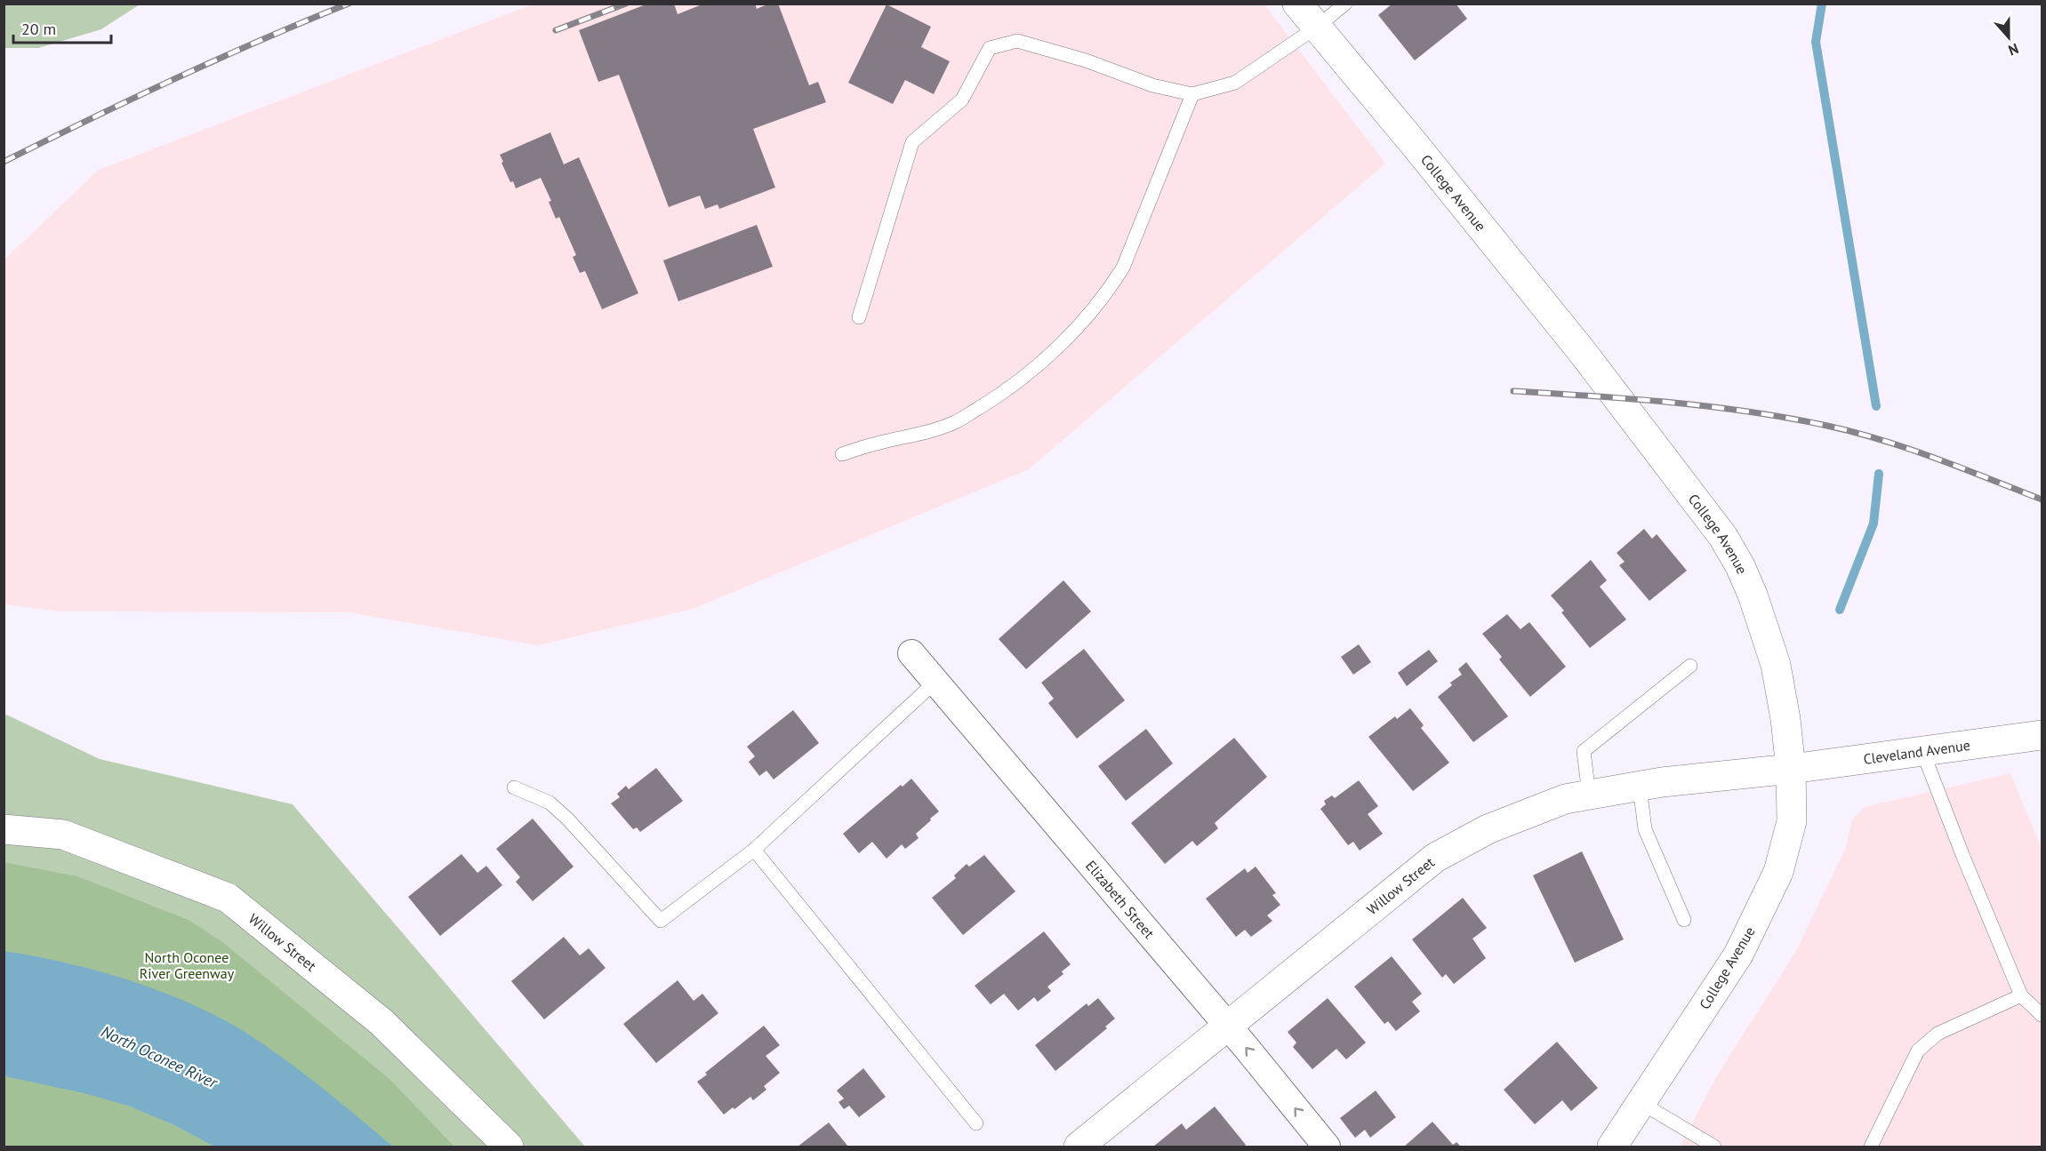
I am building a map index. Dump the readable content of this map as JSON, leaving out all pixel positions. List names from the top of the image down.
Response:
{
  "streets": {
    "street": [
      "College Avenue",
      "Cleveland Avenue",
      "Willow Street",
      "Elizabeth Street"
    ]
  },
  "crossings": [
    ["College Avenue", "Cleveland Avenue"],
    ["College Avenue", "Willow Street"],
    ["Cleveland Avenue", "Willow Street"],
    ["Willow Street", "Elizabeth Street"]
  ],
  "water": ["North Oconee River"],
  "parks": ["North Oconee River Greenway"],
  "scale_bar": "20 m",
  "north": "bottom"
}
